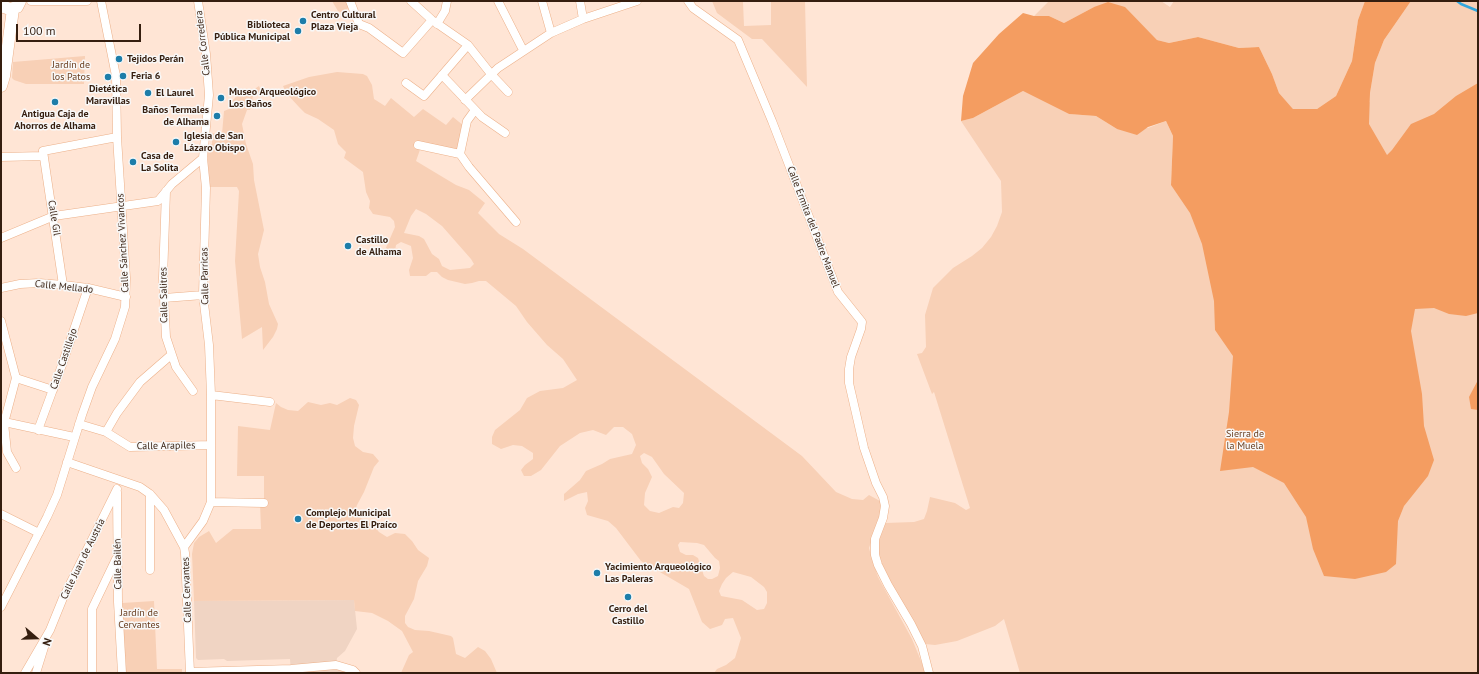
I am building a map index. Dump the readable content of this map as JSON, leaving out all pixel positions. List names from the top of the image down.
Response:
{
  "streets": {
    "street": [
      "Calle Corredera",
      "Calle Gil",
      "Calle Ermita del Padre Manuel",
      "Calle Sánchez Vivancos",
      "Calle Parricas",
      "Calle Mellado",
      "Calle Salitres",
      "Calle Castillejo",
      "Calle Arapiles",
      "Calle Juan de Austria",
      "Calle Bailén",
      "Calle Cervantes"
    ]
  },
  "crossings": [
    ["Calle Corredera", "Calle Parricas"],
    ["Calle Gil", "Calle Mellado"],
    ["Calle Sánchez Vivancos", "Calle Mellado"],
    ["Calle Sánchez Vivancos", "Calle Arapiles"],
    ["Calle Sánchez Vivancos", "Calle Cervantes"],
    ["Calle Parricas", "Calle Arapiles"],
    ["Calle Parricas", "Calle Cervantes"],
    ["Calle Mellado", "Calle Castillejo"],
    ["Calle Juan de Austria", "Calle Bailén"],
    ["Calle Bailén", "Calle Cervantes"]
  ],
  "parks": ["Jardín de los Patos", "Sierra de la Muela", "Jardín de Cervantes"],
  "places": [
    "Centro Cultural Plaza Vieja",
    "Biblioteca Pública Municipal",
    "Tejidos Perán",
    "Feria 6",
    "Dietética Maravillas",
    "El Laurel",
    "Museo Arqueológico Los Baños",
    "Antigua Caja de Ahorros de Alhama",
    "Baños Termales de Alhama",
    "Iglesia de San Lázaro Obispo",
    "Casa de La Solita",
    "Castillo de Alhama",
    "Complejo Municipal de Deportes El Praíco",
    "Yacimiento Arqueológico Las Paleras",
    "Cerro del Castillo"
  ],
  "scale_bar": "100 m",
  "north": "right"
}
